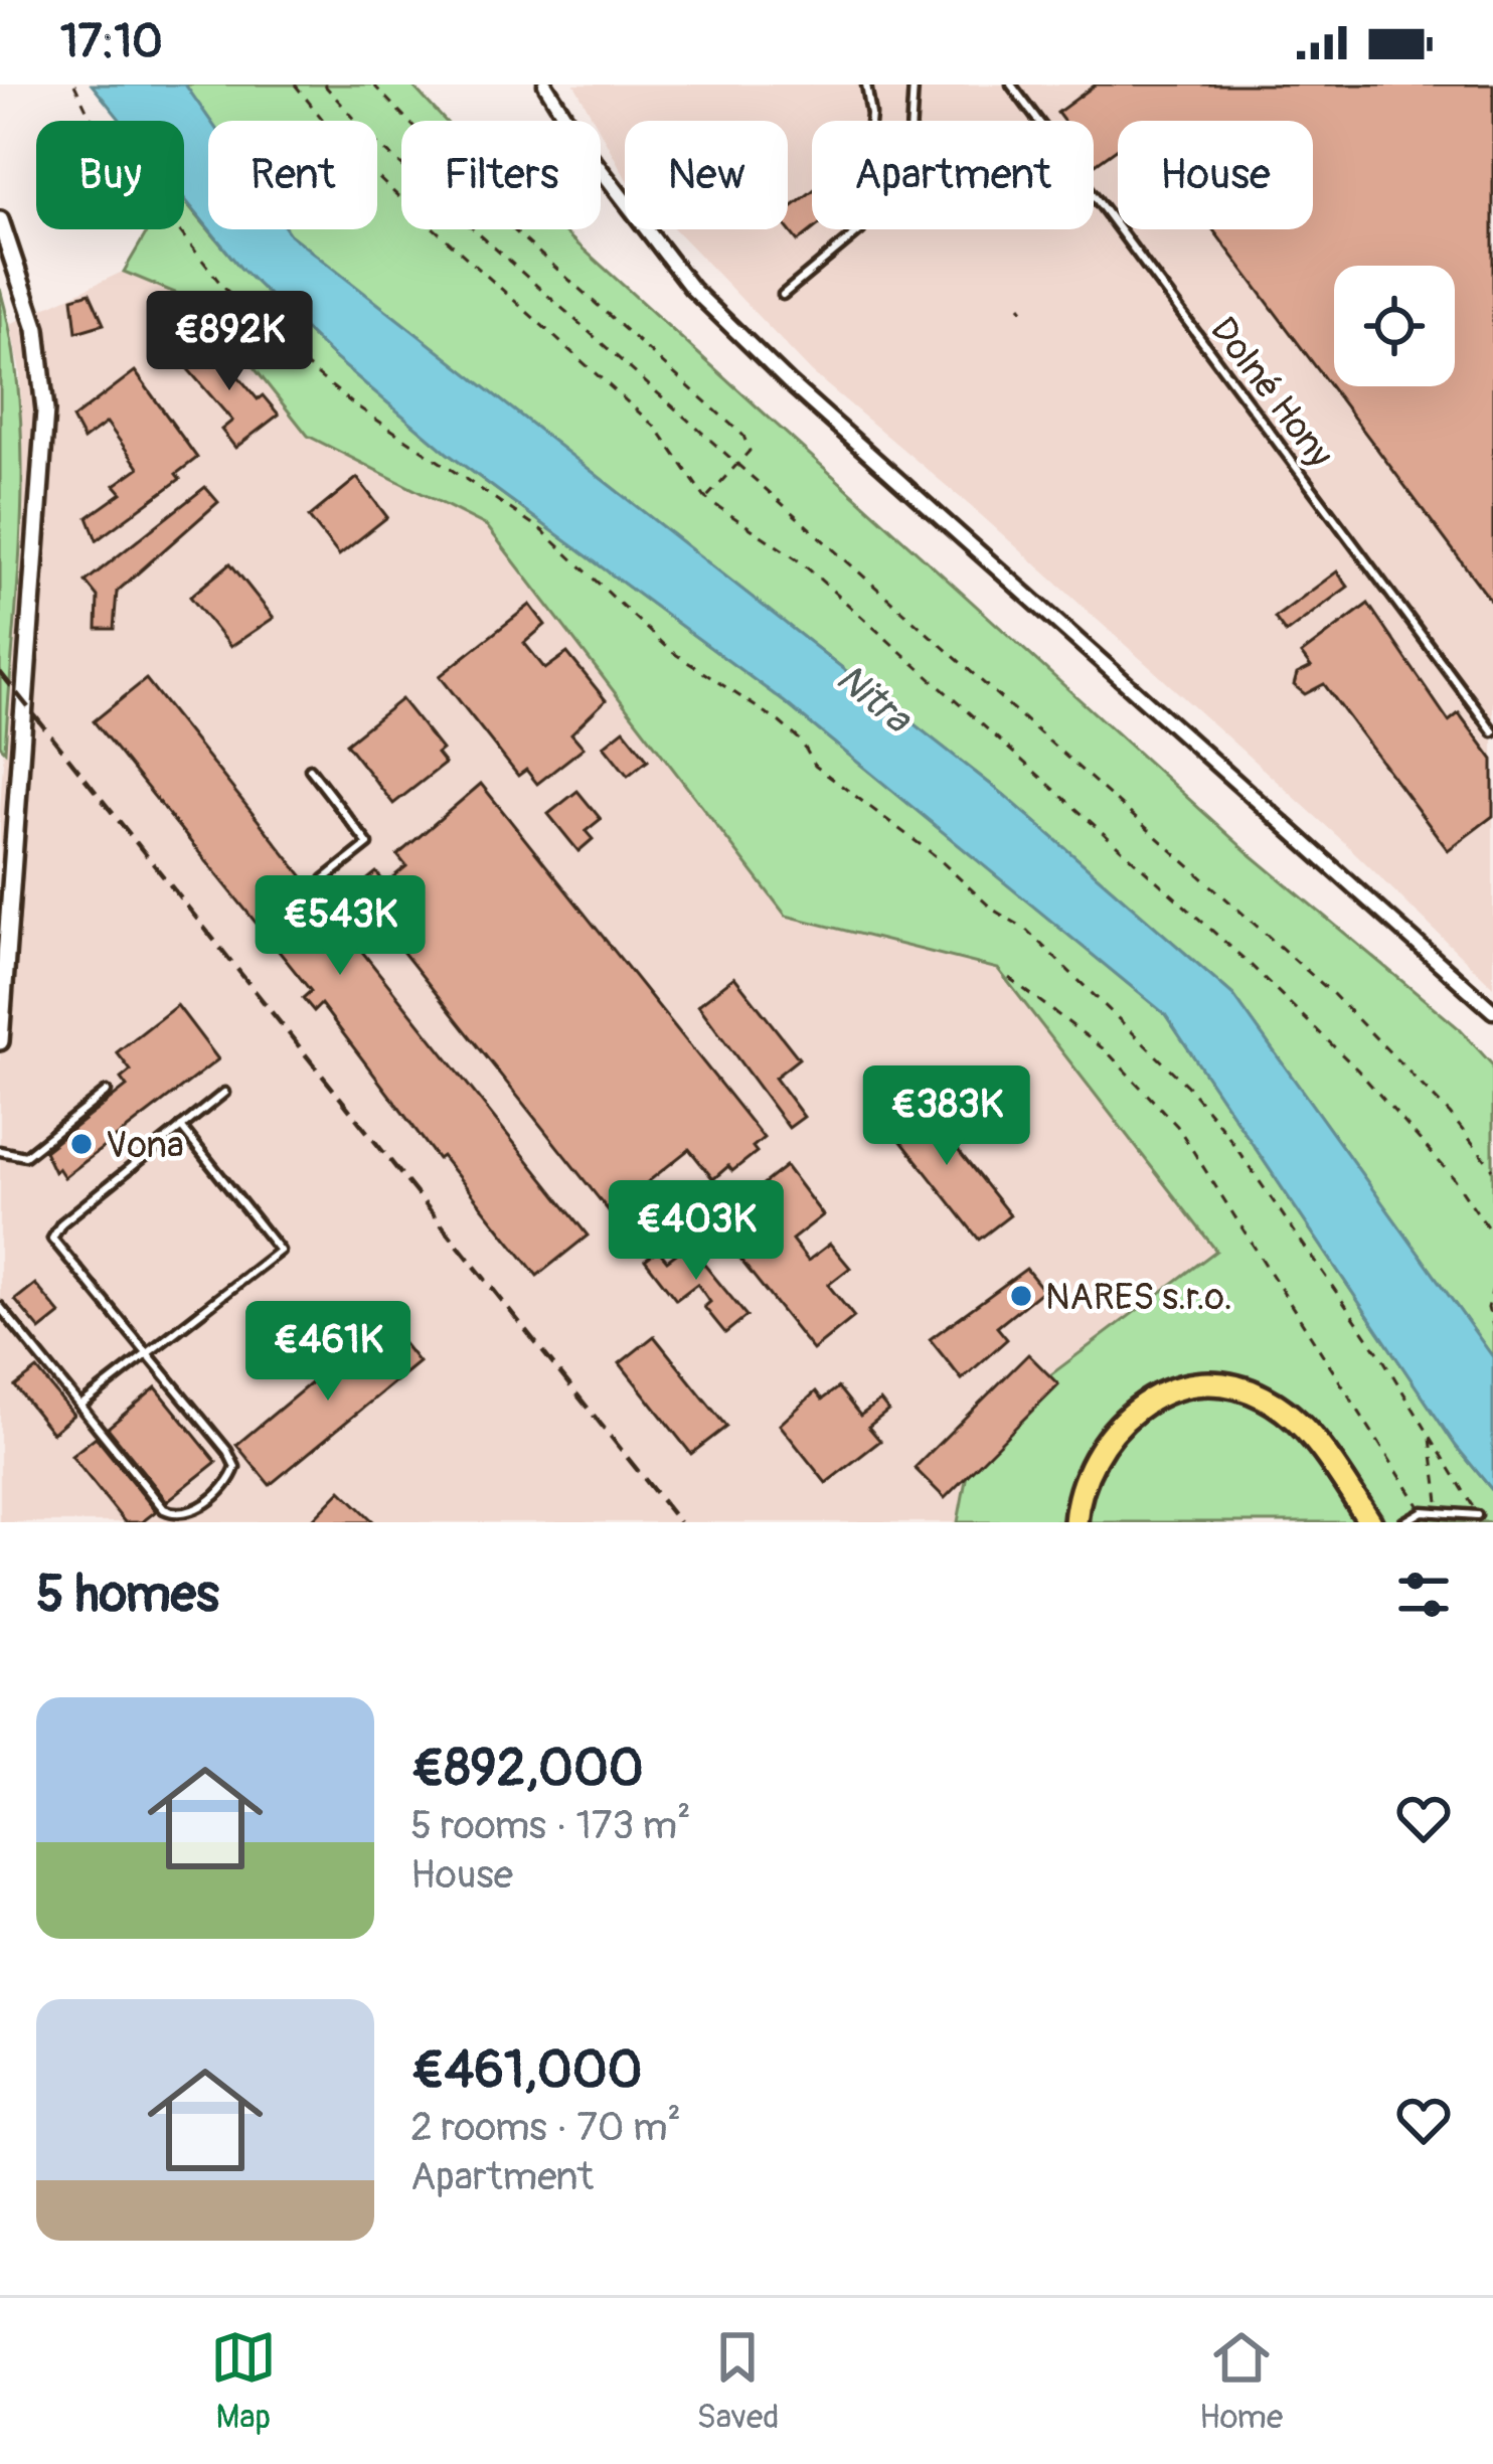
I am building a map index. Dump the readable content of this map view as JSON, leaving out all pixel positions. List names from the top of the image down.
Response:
{
  "streets": {
    "lane": ["Dolné Hony"]
  },
  "water": ["Nitra"],
  "places": ["Vona", "NARES s.r.o."],
  "page": {
    "status": "17:10",
    "chip": [
      "Buy",
      "Rent",
      "Filters",
      "New",
      "Apartment",
      "House"
    ],
    "price": [
      "€892K",
      "€543K",
      "€383K",
      "€403K",
      "€461K"
    ],
    "heading": "5 homes",
    "list": [
      {
        "name": "€892,000",
        "note": "5 rooms · 173 m² · House"
      },
      {
        "name": "€461,000",
        "note": "2 rooms · 70 m² · Apartment"
      }
    ],
    "tabs": ["Map", "Saved", "Home"]
  }
}
